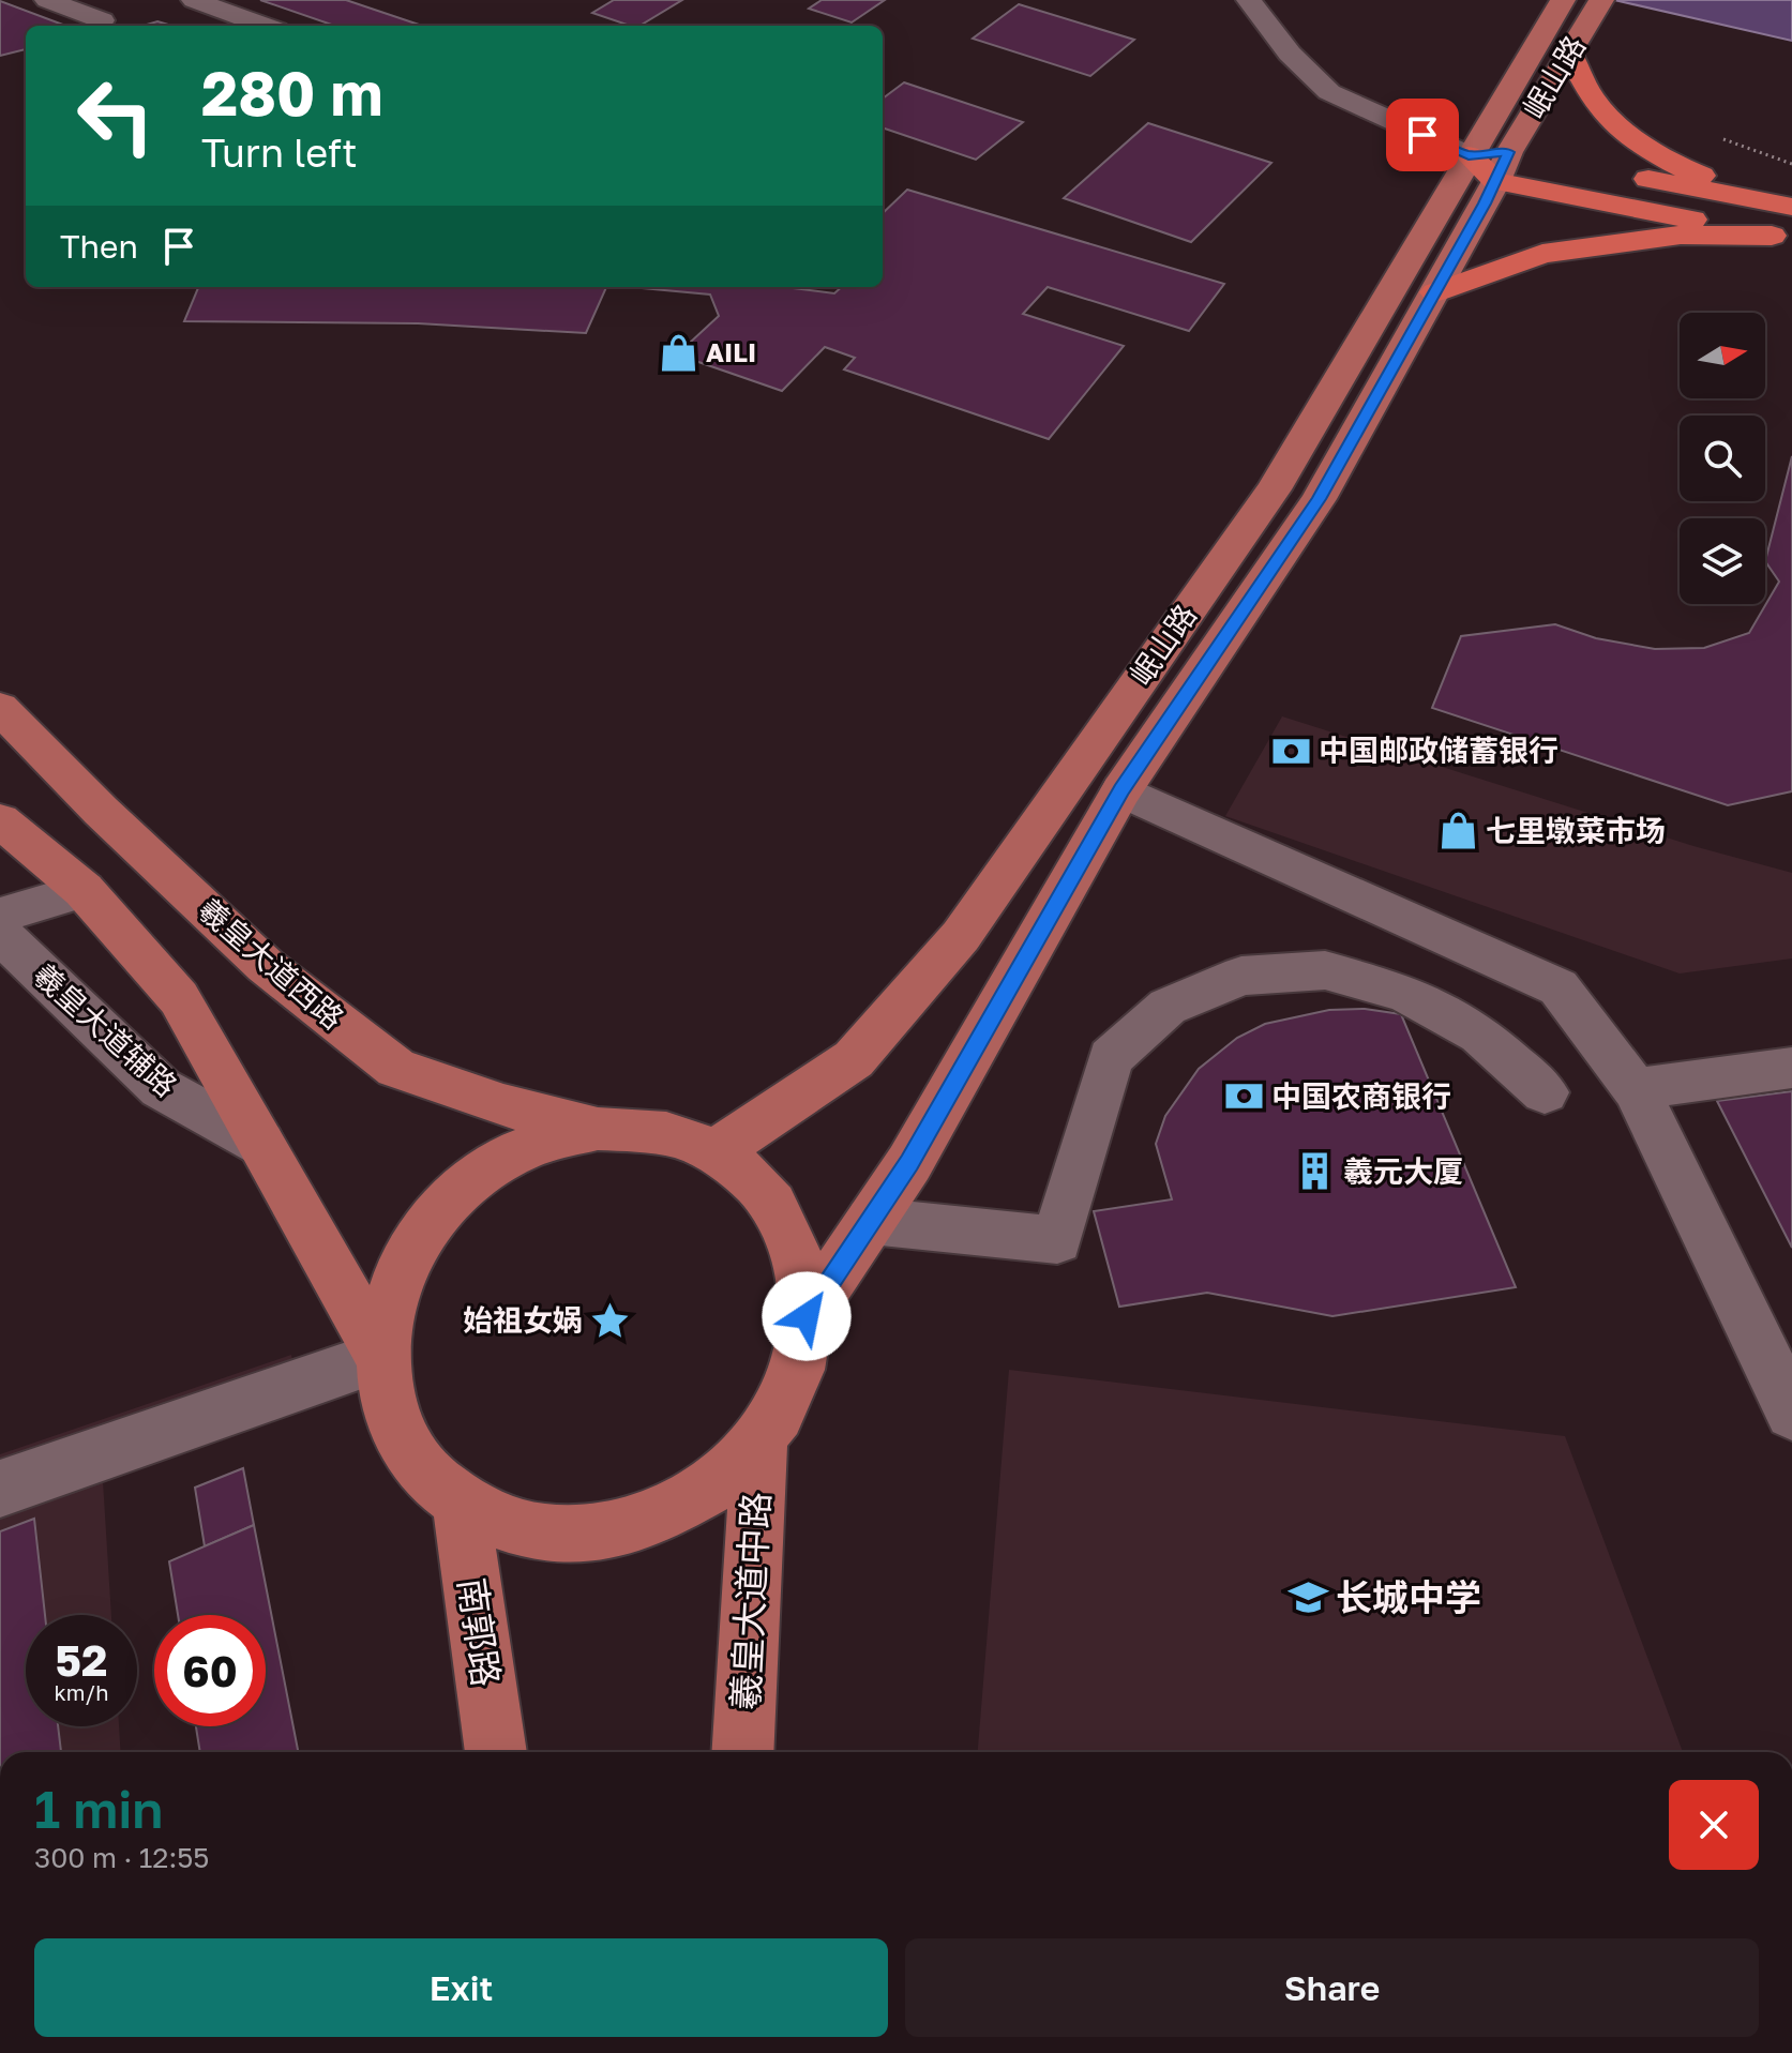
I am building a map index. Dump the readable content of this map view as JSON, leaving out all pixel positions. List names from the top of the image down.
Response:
{
  "streets": {
    "main road": [
      "岷山路",
      "羲皇大道西路",
      "羲皇大道中路",
      "南郭路"
    ],
    "street": ["羲皇大道辅路"]
  },
  "places": {
    "shop": ["AILI", "七里墩菜市场"],
    "bank": ["中国邮政储蓄银行", "中国农商银行"],
    "building": ["羲元大厦"],
    "place": ["始祖女娲"],
    "school or university": ["长城中学"]
  },
  "north": "right",
  "page": {
    "turn": ["280 m", "Turn left"],
    "then": "Then",
    "speed": "52 km/h",
    "limit": "60",
    "heading": ["1 min", "300 m · 12:55"],
    "buttons": ["Exit", "Share"]
  }
}
